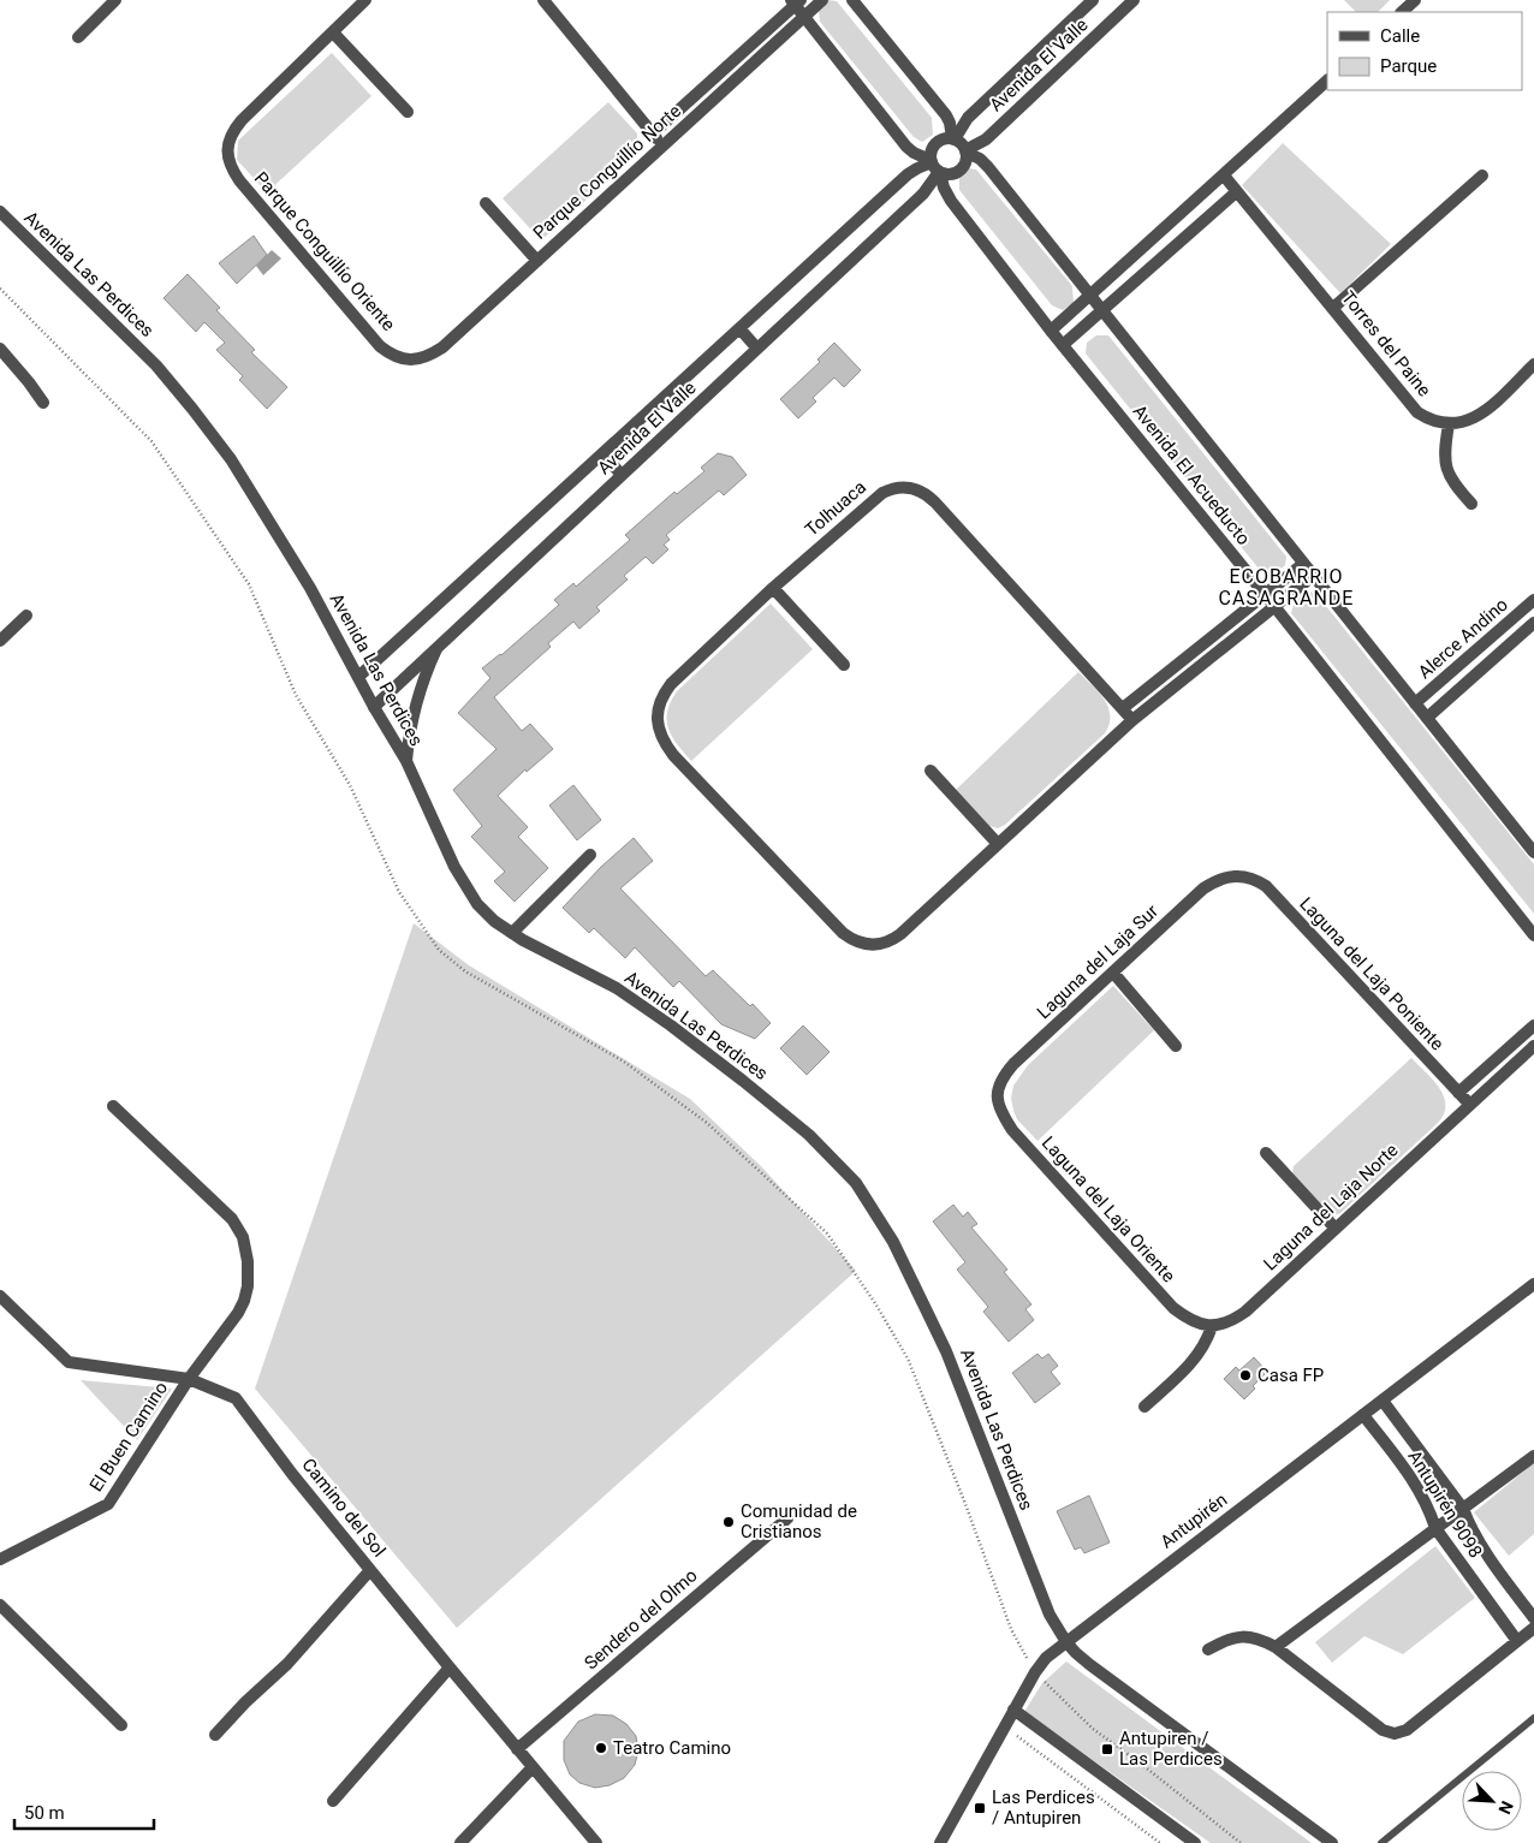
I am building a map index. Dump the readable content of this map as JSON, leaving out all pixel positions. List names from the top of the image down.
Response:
{
  "streets": {
    "street": [
      "Avenida El Valle",
      "Parque Conguillío Norte",
      "Parque Conguillío Oriente",
      "Avenida Las Perdices",
      "Torres del Paine",
      "Avenida El Acueducto",
      "Tolhuaca",
      "Alerce Andino",
      "Laguna del Laja Sur",
      "Laguna del Laja Poniente",
      "Laguna del Laja Norte",
      "Laguna del Laja Oriente",
      "El Buen Camino",
      "Antupirén 9098",
      "Camino del Sol",
      "Antupirén",
      "Sendero del Olmo"
    ]
  },
  "crossings": [
    ["Avenida El Valle", "Avenida Las Perdices"],
    ["Avenida El Valle", "Avenida El Acueducto"],
    ["Parque Conguillío Norte", "Parque Conguillío Oriente"],
    ["Avenida Las Perdices", "Antupirén"],
    ["Avenida El Acueducto", "Alerce Andino"],
    ["Laguna del Laja Sur", "Laguna del Laja Poniente"],
    ["Laguna del Laja Sur", "Laguna del Laja Oriente"],
    ["Laguna del Laja Poniente", "Laguna del Laja Norte"],
    ["Laguna del Laja Norte", "Laguna del Laja Oriente"],
    ["El Buen Camino", "Camino del Sol"],
    ["Antupirén 9098", "Antupirén"],
    ["Camino del Sol", "Sendero del Olmo"]
  ],
  "districts": ["ECOBARRIO CASAGRANDE"],
  "places": {
    "other": ["Casa FP", "Comunidad de Cristianos", "Teatro Camino"],
    "transit": ["Antupiren / Las Perdices", "Las Perdices / Antupiren"]
  },
  "legend": ["Calle", "Parque"],
  "scale_bar": "50 m",
  "north": "bottom right"
}
